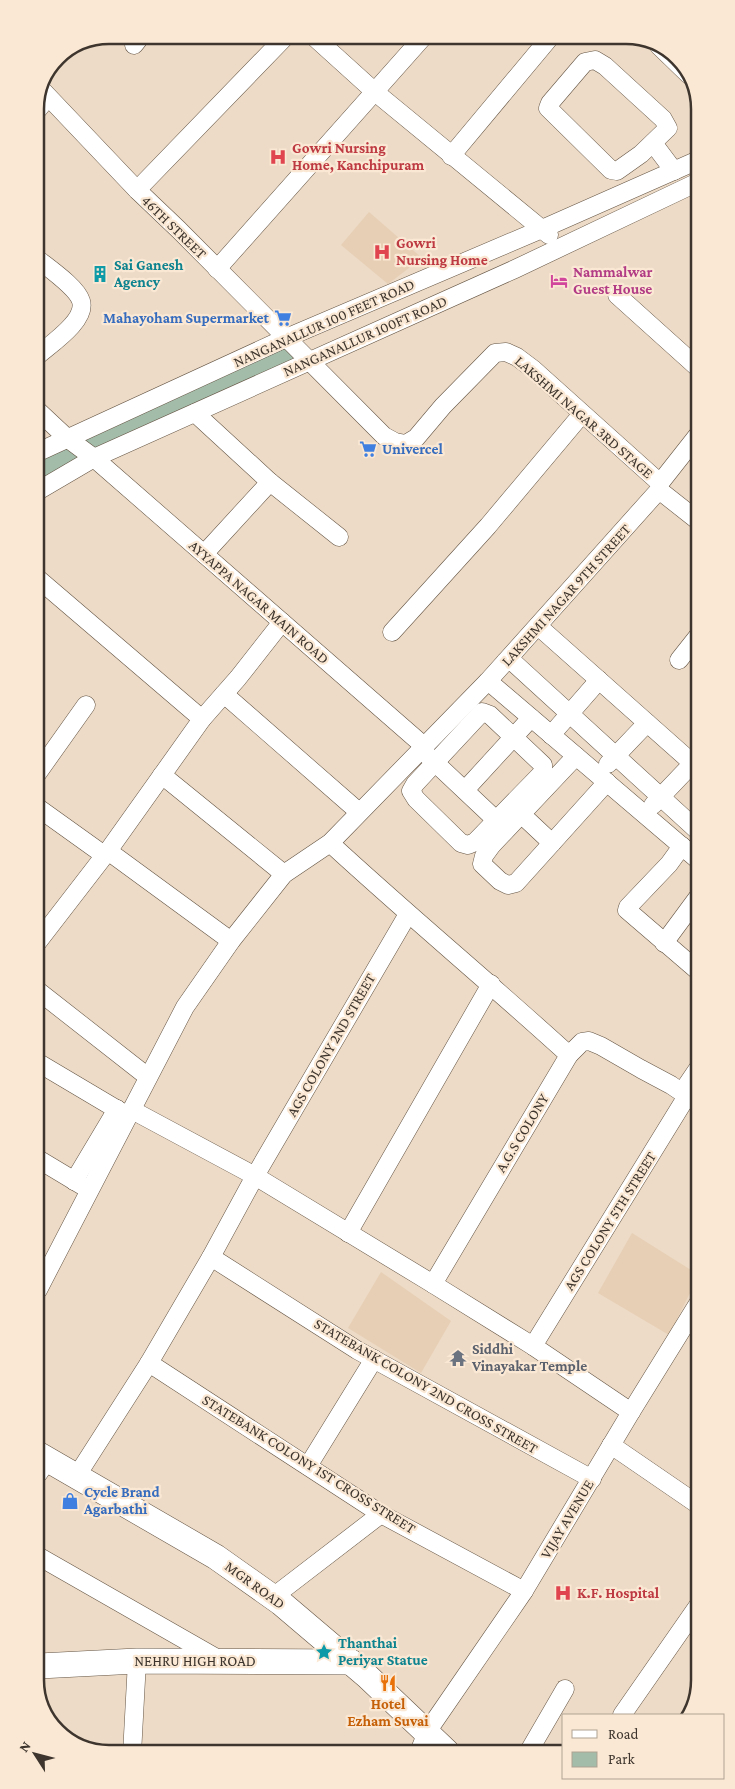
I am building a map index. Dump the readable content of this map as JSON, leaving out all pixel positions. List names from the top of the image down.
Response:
{
  "streets": {
    "street": [
      "46TH STREET",
      "NANGANALLUR 100 FEET ROAD",
      "NANGANALLUR 100FT ROAD",
      "LAKSHMI NAGAR 3RD STAGE",
      "LAKSHMI NAGAR 9TH STREET",
      "AYYAPPA NAGAR MAIN ROAD",
      "AGS COLONY 2ND STREET",
      "A.G.S COLONY",
      "AGS COLONY 5TH STREET",
      "STATEBANK COLONY 2ND CROSS STREET",
      "STATEBANK COLONY 1ST CROSS STREET",
      "VIJAY AVENUE",
      "MGR ROAD",
      "NEHRU HIGH ROAD"
    ]
  },
  "crossings": [
    ["46TH STREET", "NANGANALLUR 100 FEET ROAD"],
    ["46TH STREET", "NANGANALLUR 100FT ROAD"],
    ["46TH STREET", "LAKSHMI NAGAR 3RD STAGE"],
    ["NANGANALLUR 100 FEET ROAD", "AYYAPPA NAGAR MAIN ROAD"],
    ["NANGANALLUR 100FT ROAD", "LAKSHMI NAGAR 3RD STAGE"],
    ["NANGANALLUR 100FT ROAD", "AYYAPPA NAGAR MAIN ROAD"],
    ["LAKSHMI NAGAR 3RD STAGE", "LAKSHMI NAGAR 9TH STREET"],
    ["LAKSHMI NAGAR 9TH STREET", "AYYAPPA NAGAR MAIN ROAD"],
    ["AGS COLONY 2ND STREET", "STATEBANK COLONY 2ND CROSS STREET"],
    ["AGS COLONY 2ND STREET", "STATEBANK COLONY 1ST CROSS STREET"],
    ["AGS COLONY 2ND STREET", "MGR ROAD"],
    ["STATEBANK COLONY 2ND CROSS STREET", "VIJAY AVENUE"],
    ["STATEBANK COLONY 1ST CROSS STREET", "VIJAY AVENUE"],
    ["VIJAY AVENUE", "MGR ROAD"],
    ["MGR ROAD", "NEHRU HIGH ROAD"]
  ],
  "places": {
    "hospital": ["Gowri Nursing Home, Kanchipuram", "Gowri Nursing Home", "K.F. Hospital"],
    "building": ["Sai Ganesh Agency"],
    "hotel": ["Nammalwar Guest House"],
    "supermarket": ["Mahayoham Supermarket", "Univercel"],
    "temple": ["Siddhi Vinayakar Temple"],
    "shop": ["Cycle Brand Agarbathi"],
    "place": ["Thanthai Periyar Statue"],
    "restaurant": ["Hotel Ezham Suvai"]
  },
  "legend": ["Road", "Park"],
  "north": "top left"
}
